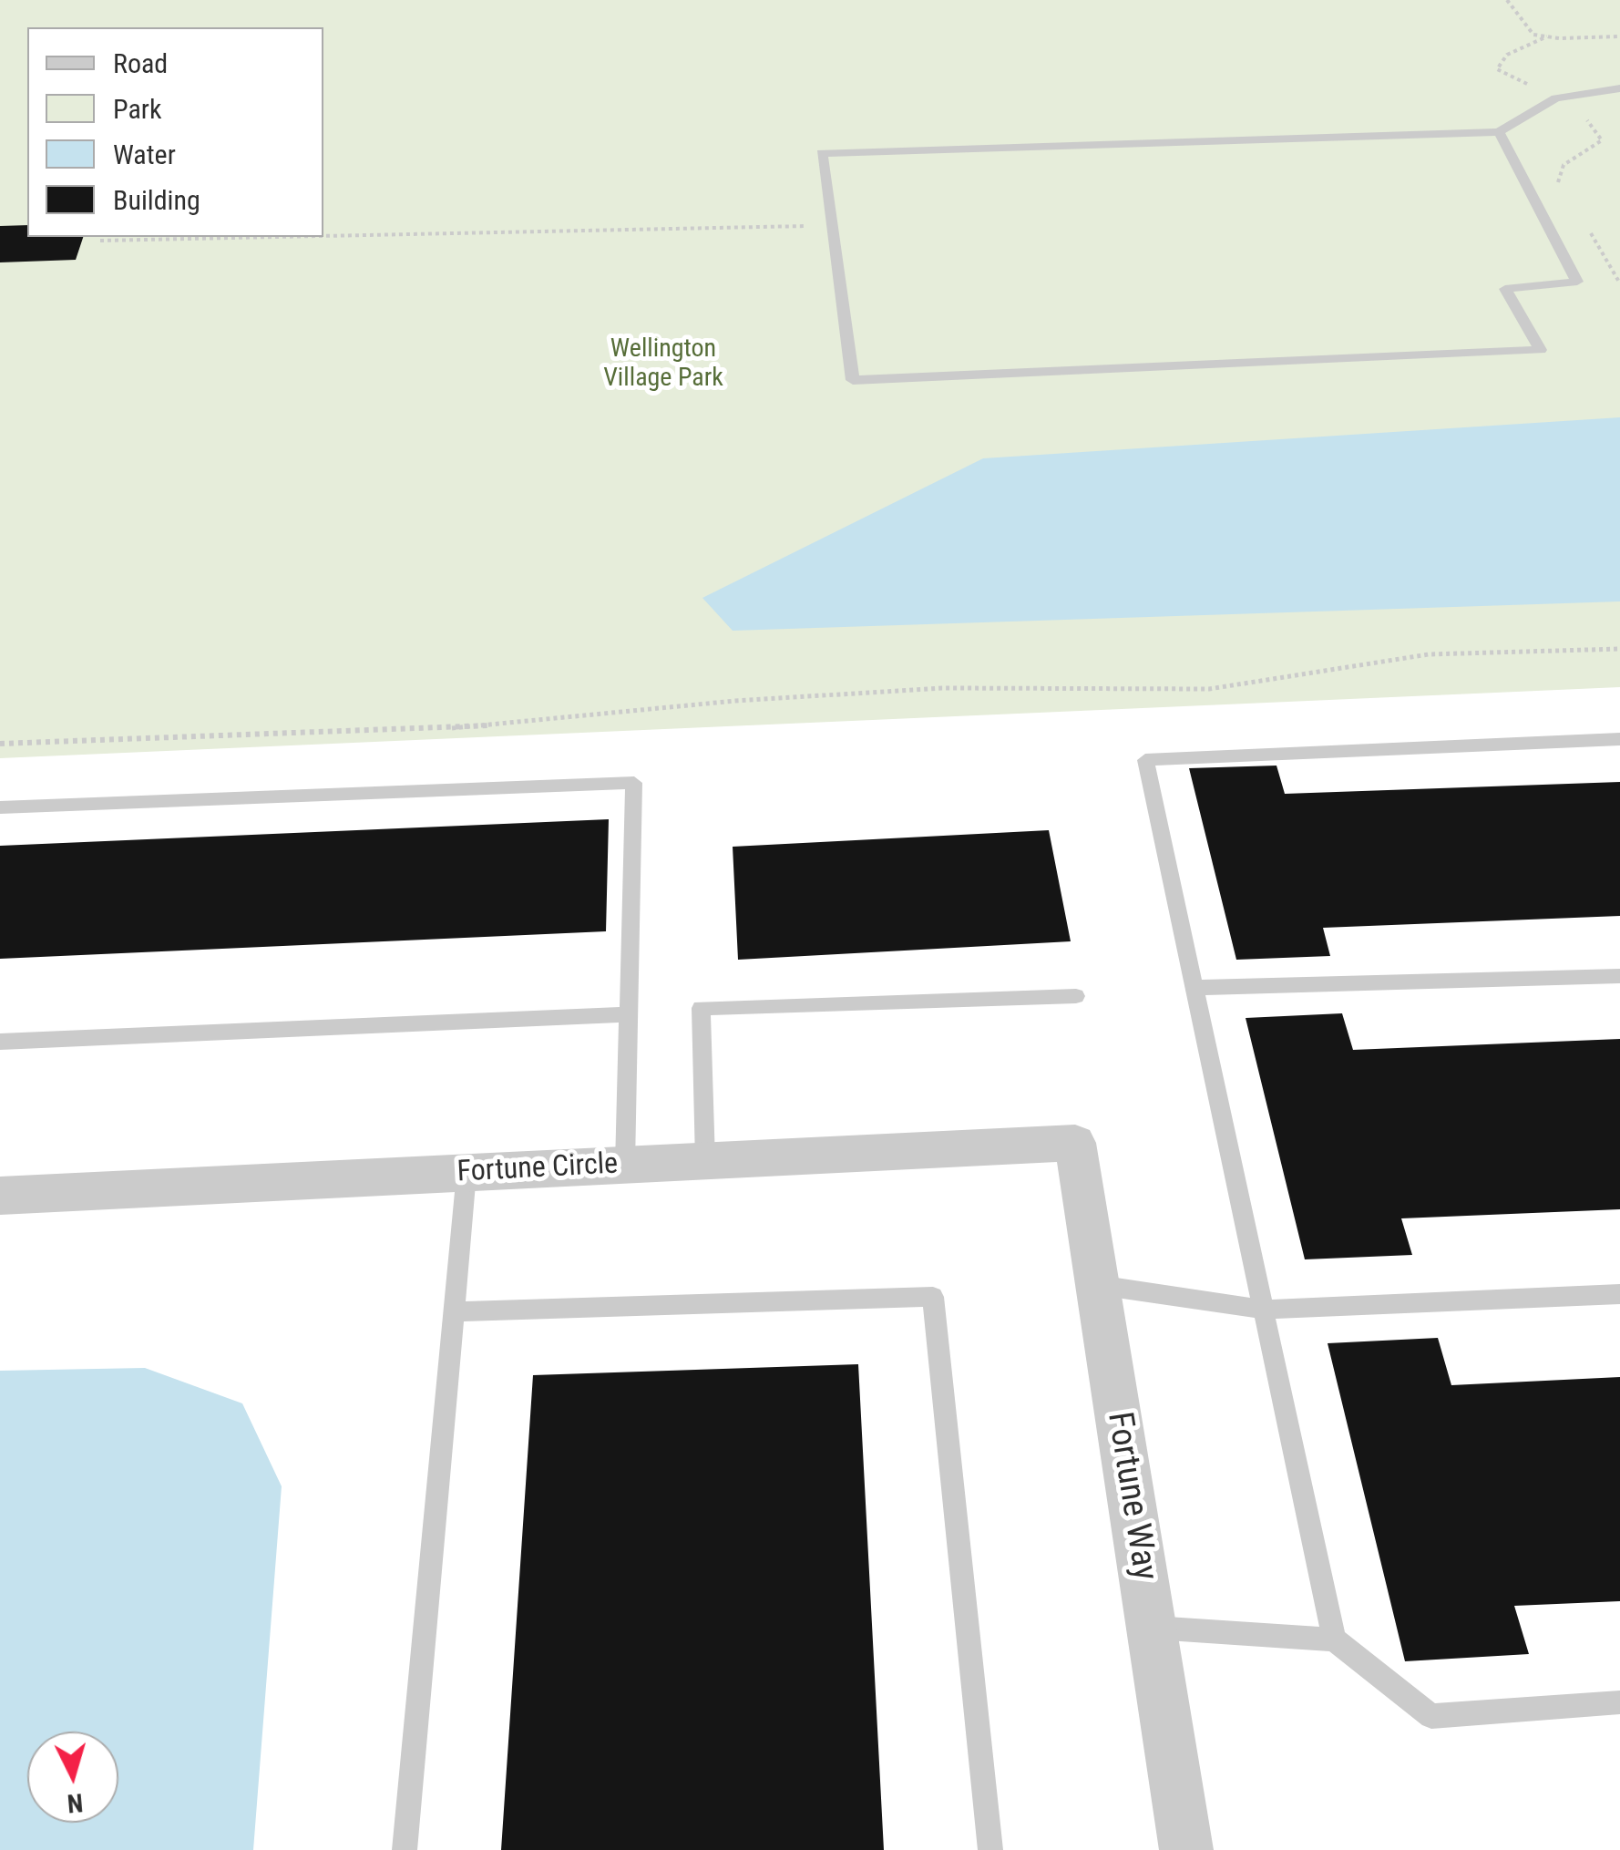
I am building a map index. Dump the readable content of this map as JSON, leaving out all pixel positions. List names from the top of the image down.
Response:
{
  "streets": {
    "street": ["Fortune Circle", "Fortune Way"]
  },
  "crossings": [
    ["Fortune Circle", "Fortune Way"]
  ],
  "parks": ["Wellington Village Park"],
  "legend": [
    "Road",
    "Park",
    "Water",
    "Building"
  ],
  "north": "bottom"
}
